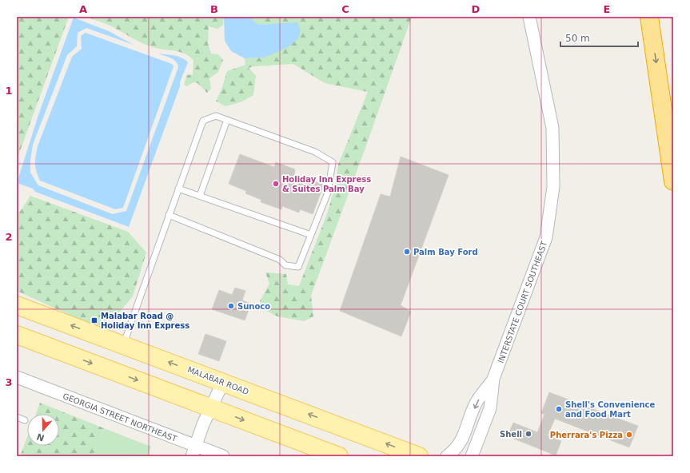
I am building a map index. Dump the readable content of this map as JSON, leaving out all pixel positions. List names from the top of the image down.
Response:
{
  "streets": {
    "main road": ["MALABAR ROAD"],
    "street": ["INTERSTATE COURT SOUTHEAST", "GEORGIA STREET NORTHEAST"]
  },
  "places": {
    "other": [
      "Holiday Inn Express & Suites Palm Bay",
      "Palm Bay Ford",
      "Sunoco",
      "Shell's Convenience and Food Mart",
      "Shell",
      "Pherrara's Pizza"
    ],
    "transit": ["Malabar Road @ Holiday Inn Express"]
  },
  "scale_bar": "50 m",
  "north": "bottom",
  "grid": {
    "columns": [
      "A",
      "B",
      "C",
      "D",
      "E"
    ],
    "rows": ["1", "2", "3"]
  }
}
